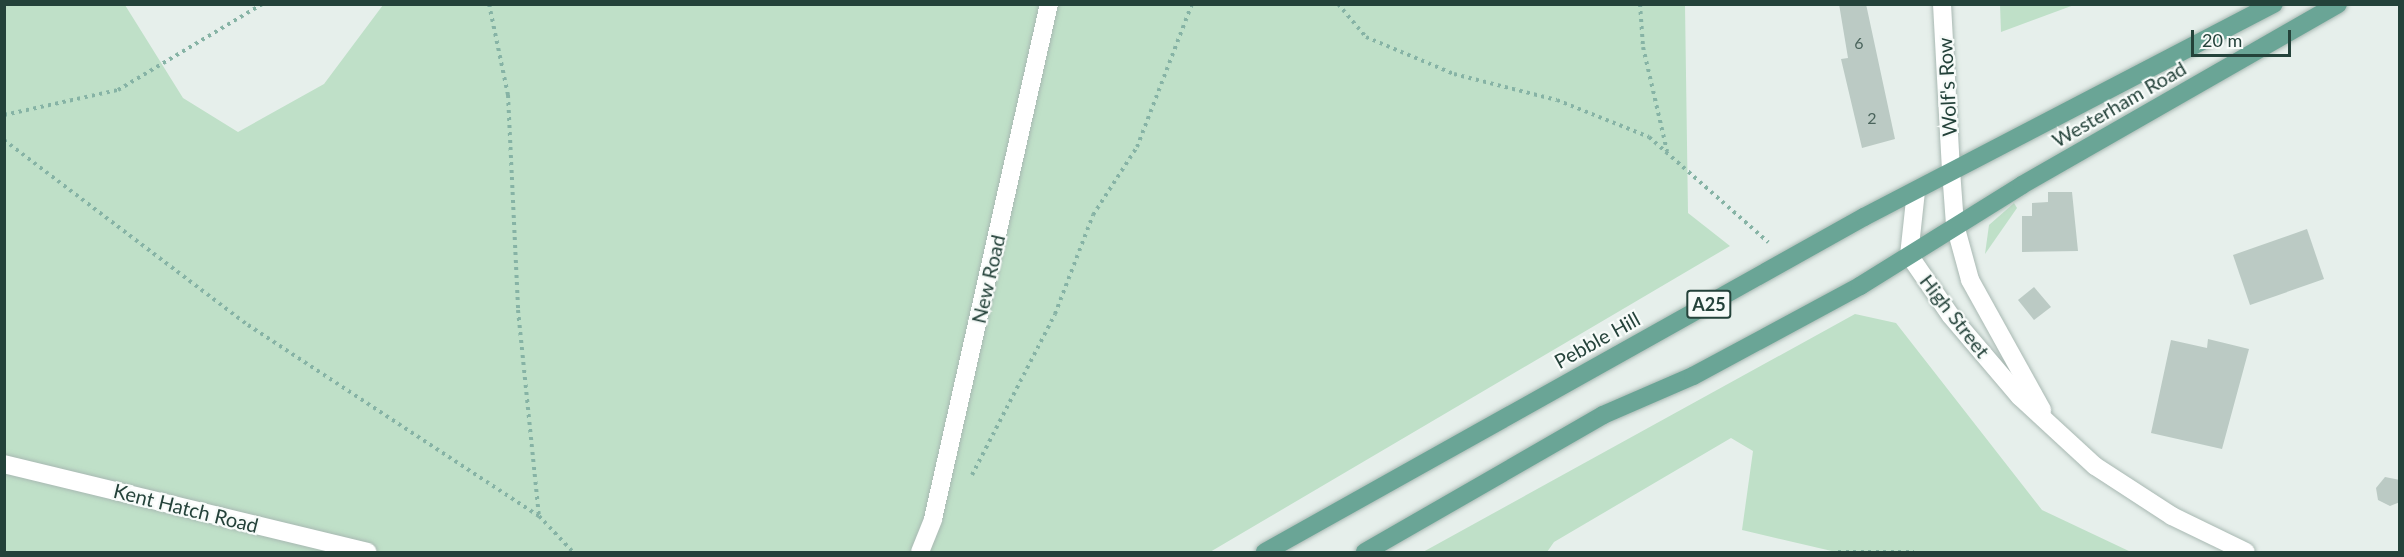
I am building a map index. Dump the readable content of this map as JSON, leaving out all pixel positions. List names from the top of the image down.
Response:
{
  "streets": {
    "main road": [
      "Wolf's Row",
      "Westerham Road",
      "New Road",
      "A25",
      "High Street",
      "Pebble Hill",
      "Kent Hatch Road"
    ]
  },
  "crossings": [
    ["Wolf's Row", "Westerham Road"],
    ["Wolf's Row", "High Street"],
    ["Wolf's Row", "Pebble Hill"],
    ["Westerham Road", "High Street"],
    ["Westerham Road", "Pebble Hill"],
    ["High Street", "Pebble Hill"]
  ],
  "house_numbers": ["6", "2"],
  "scale_bar": "20 m"
}
